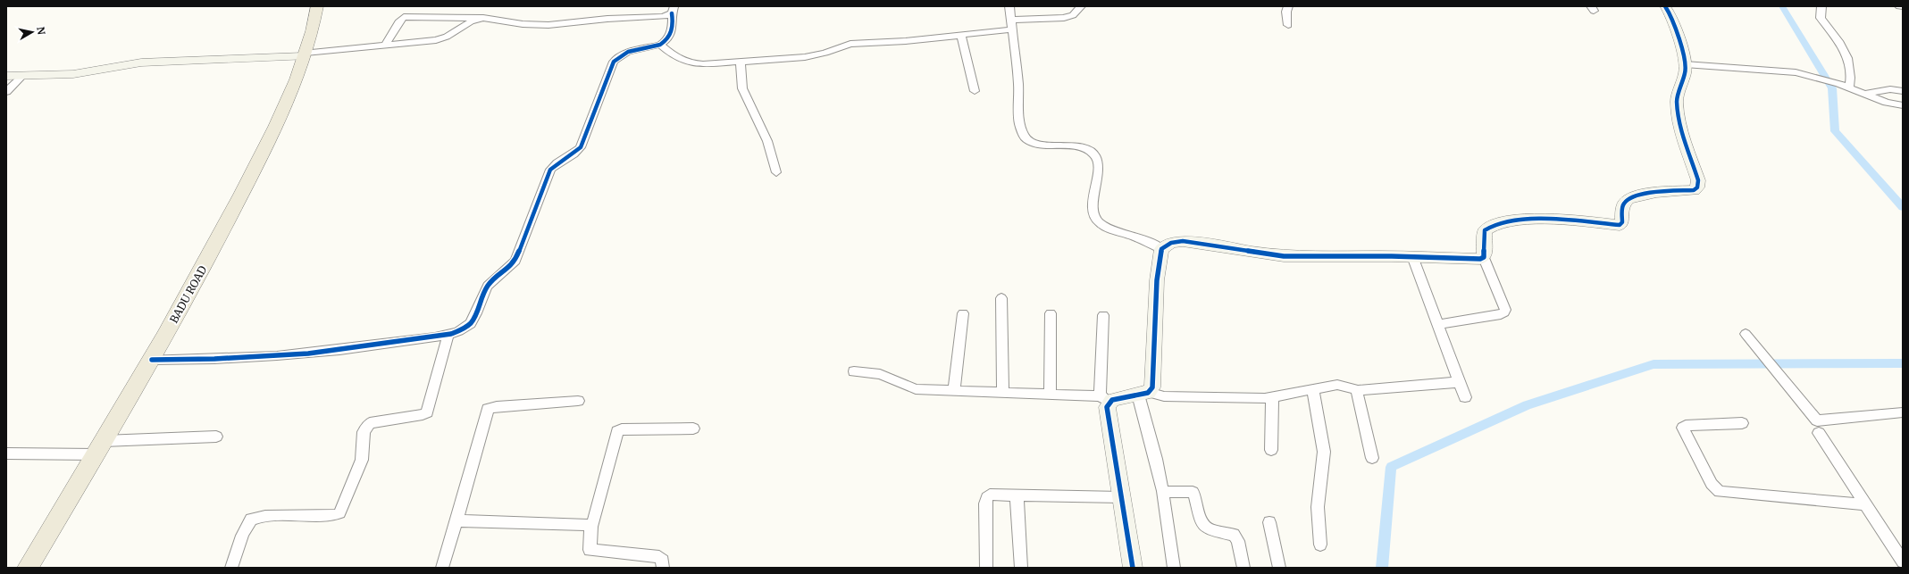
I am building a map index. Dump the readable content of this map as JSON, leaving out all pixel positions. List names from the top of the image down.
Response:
{
  "streets": {
    "main road": ["BADU ROAD"]
  },
  "north": "right"
}
